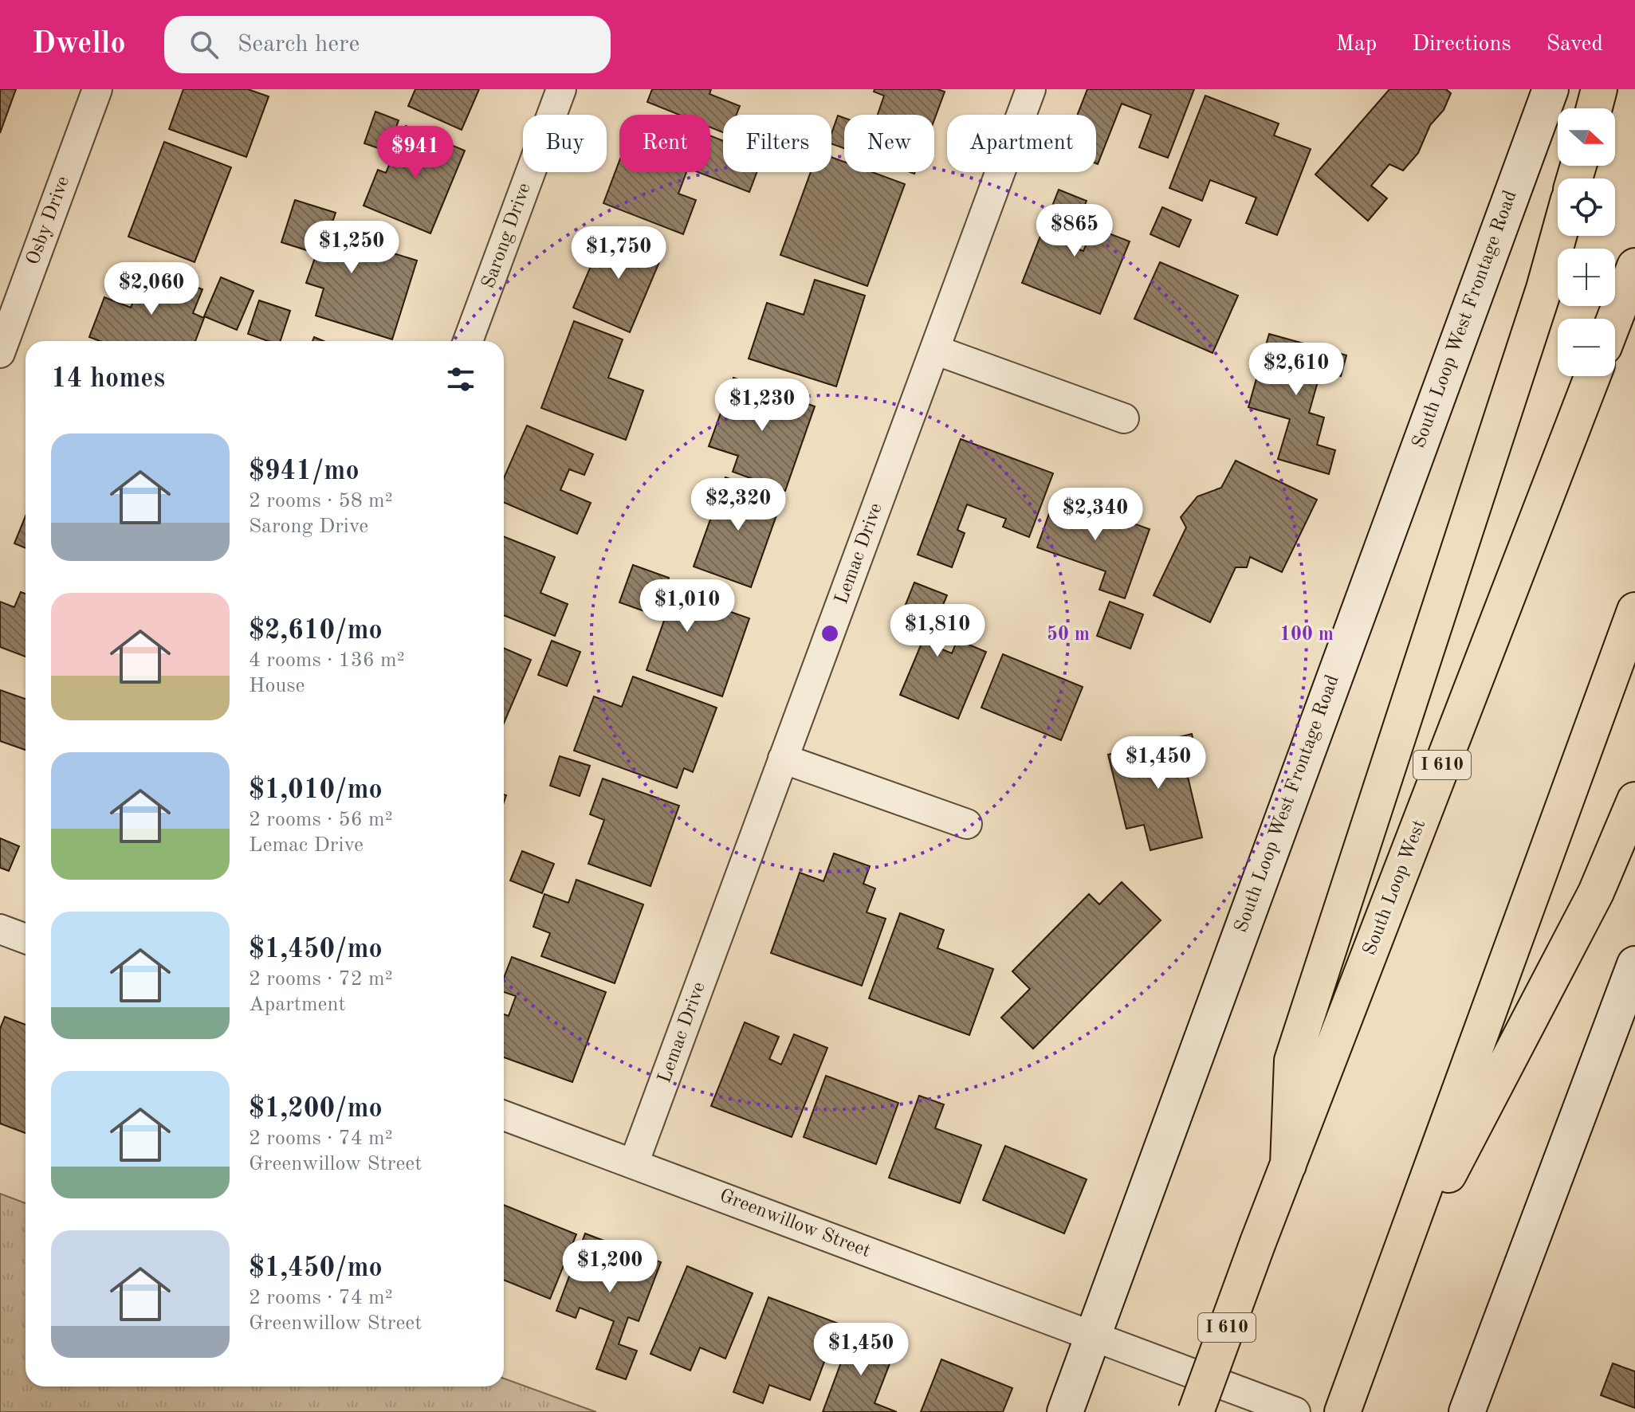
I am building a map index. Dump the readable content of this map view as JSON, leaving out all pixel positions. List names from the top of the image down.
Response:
{
  "streets": {
    "highway": ["I 610", "South Loop West"],
    "main road": ["South Loop West Frontage Road"],
    "street": [
      "Osby Drive",
      "Sarong Drive",
      "Lemac Drive",
      "Greenwillow Street"
    ]
  },
  "crossings": [
    ["South Loop West Frontage Road", "Greenwillow Street"],
    ["Lemac Drive", "Greenwillow Street"]
  ],
  "north": "right",
  "page": {
    "header": "Dwello",
    "search": "Search here",
    "nav": ["Map", "Directions", "Saved"],
    "map_buttons": ["+", "−"],
    "chip": [
      "Buy",
      "Rent",
      "Filters",
      "New",
      "Apartment"
    ],
    "price": [
      "$941",
      "$865",
      "$1,250",
      "$1,750",
      "$2,060",
      "$2,610",
      "$1,230",
      "$2,320",
      "$2,340",
      "$1,010",
      "$1,810",
      "$1,450",
      "$1,200",
      "$1,450"
    ],
    "heading": "14 homes",
    "list": [
      {
        "name": "$941/mo",
        "note": "2 rooms · 58 m² · Sarong Drive"
      },
      {
        "name": "$2,610/mo",
        "note": "4 rooms · 136 m² · House"
      },
      {
        "name": "$1,010/mo",
        "note": "2 rooms · 56 m² · Lemac Drive"
      },
      {
        "name": "$1,450/mo",
        "note": "2 rooms · 72 m² · Apartment"
      },
      {
        "name": "$1,200/mo",
        "note": "2 rooms · 74 m² · Greenwillow Street"
      },
      {
        "name": "$1,450/mo",
        "note": "2 rooms · 74 m² · Greenwillow Street"
      }
    ]
  },
  "rings": ["50 m", "100 m"]
}
